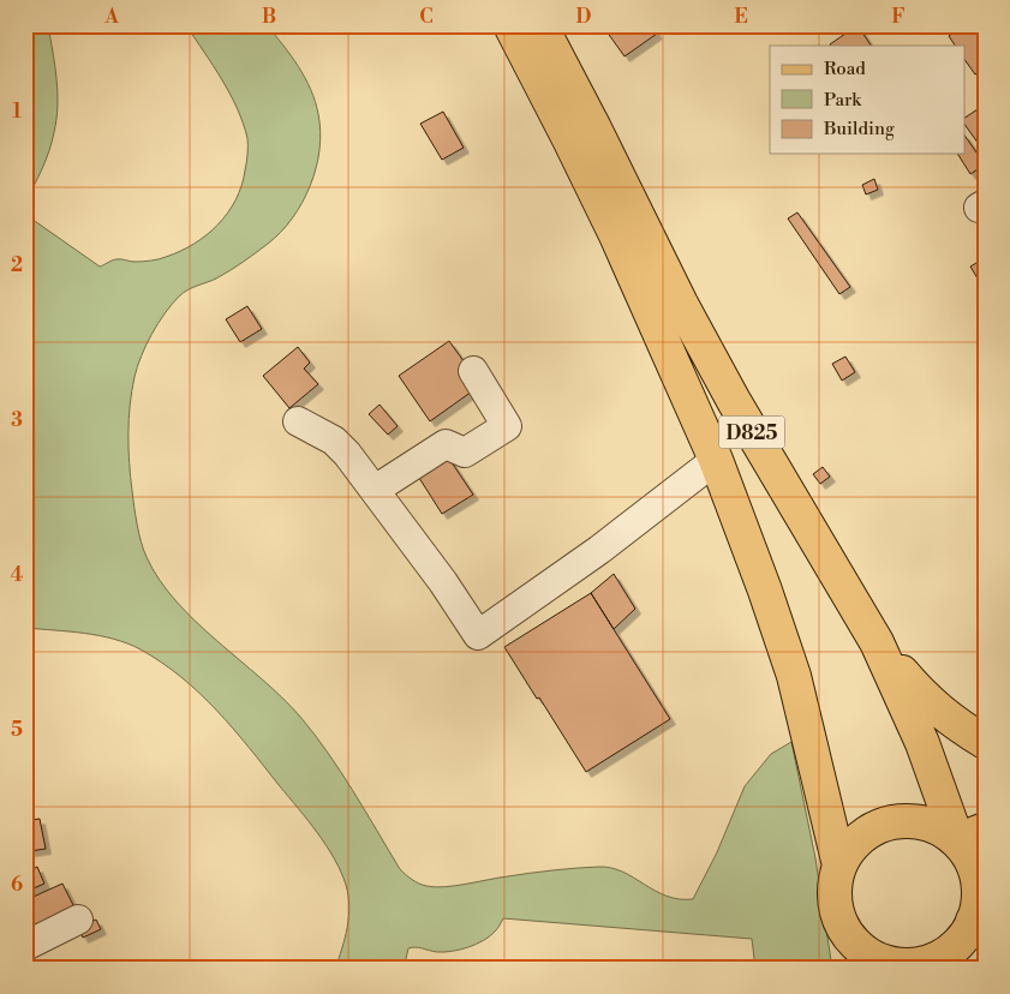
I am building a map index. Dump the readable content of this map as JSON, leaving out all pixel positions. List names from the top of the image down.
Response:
{
  "streets": {
    "highway": ["D825"]
  },
  "legend": ["Road", "Park", "Building"],
  "grid": {
    "columns": [
      "A",
      "B",
      "C",
      "D",
      "E",
      "F"
    ],
    "rows": [
      "1",
      "2",
      "3",
      "4",
      "5",
      "6"
    ]
  }
}
